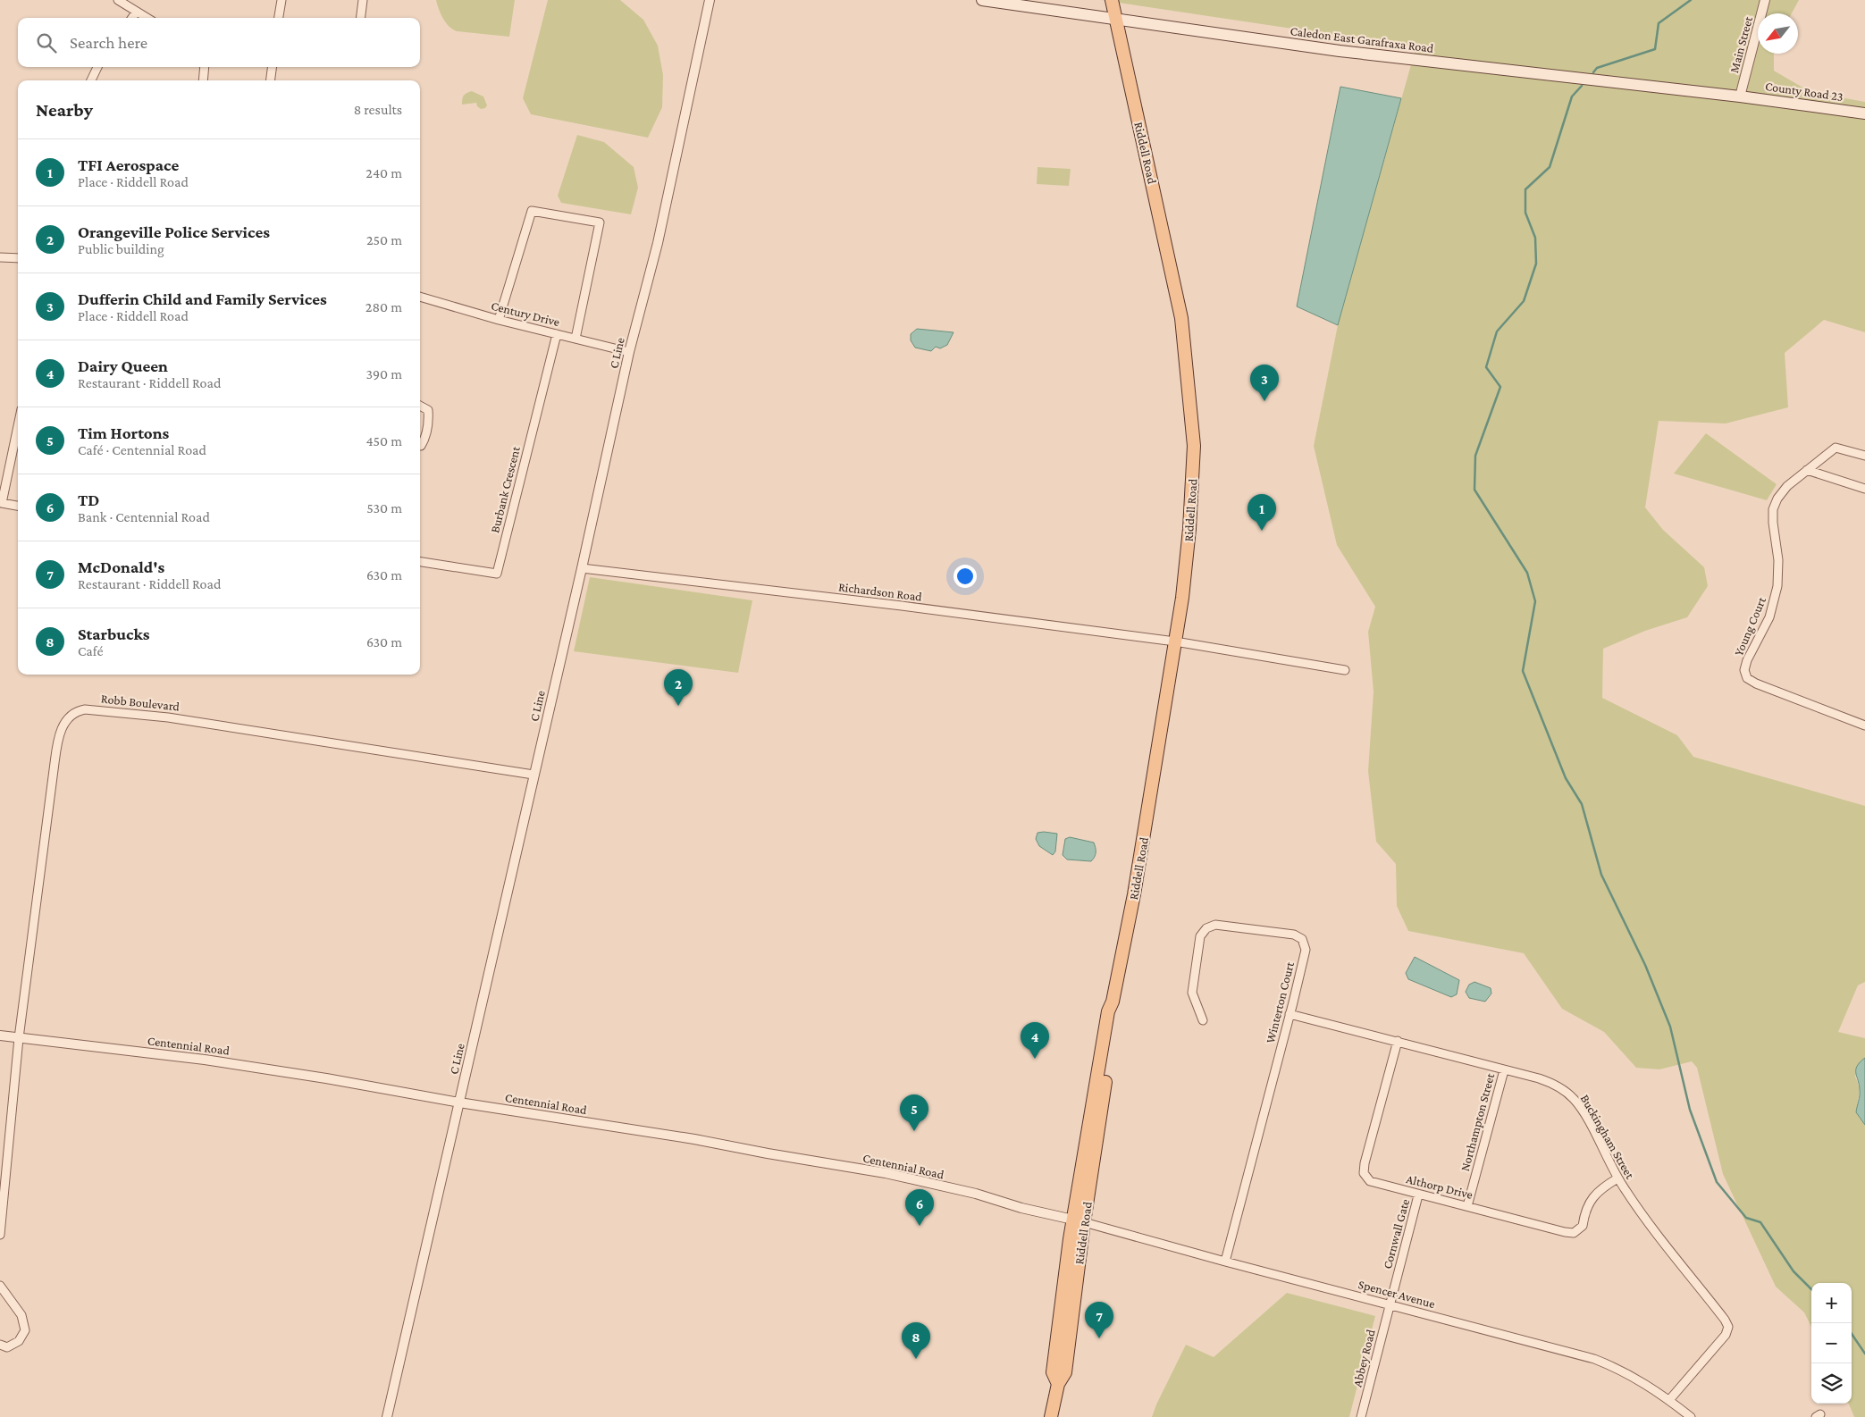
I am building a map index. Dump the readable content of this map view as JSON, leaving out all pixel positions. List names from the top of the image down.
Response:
{
  "streets": {
    "main road": ["Caledon East Garafraxa Road", "County Road 23", "Riddell Road"],
    "street": [
      "Main Street",
      "Century Drive",
      "C Line",
      "Burbank Crescent",
      "Richardson Road",
      "Young Court",
      "Robb Boulevard",
      "Winterton Court",
      "Centennial Road",
      "Northampton Street",
      "Buckingham Street",
      "Althorp Drive",
      "Cornwall Gate",
      "Spencer Avenue",
      "Abbey Road"
    ]
  },
  "crossings": [
    ["Caledon East Garafraxa Road", "Main Street"],
    ["Caledon East Garafraxa Road", "County Road 23"],
    ["Caledon East Garafraxa Road", "Riddell Road"],
    ["Main Street", "County Road 23"],
    ["Riddell Road", "Richardson Road"],
    ["Riddell Road", "Centennial Road"],
    ["Riddell Road", "Spencer Avenue"],
    ["Century Drive", "C Line"],
    ["Century Drive", "Burbank Crescent"],
    ["C Line", "Richardson Road"],
    ["C Line", "Robb Boulevard"],
    ["C Line", "Centennial Road"],
    ["Robb Boulevard", "Centennial Road"],
    ["Winterton Court", "Buckingham Street"],
    ["Winterton Court", "Spencer Avenue"],
    ["Centennial Road", "Spencer Avenue"],
    ["Northampton Street", "Buckingham Street"],
    ["Northampton Street", "Althorp Drive"],
    ["Buckingham Street", "Althorp Drive"],
    ["Buckingham Street", "Spencer Avenue"],
    ["Althorp Drive", "Cornwall Gate"],
    ["Cornwall Gate", "Spencer Avenue"],
    ["Cornwall Gate", "Abbey Road"],
    ["Spencer Avenue", "Abbey Road"]
  ],
  "north": "bottom left",
  "page": {
    "search": "Search here",
    "heading": ["Nearby", "8 results"],
    "list": [
      {
        "mark": "1",
        "name": "TFI Aerospace",
        "note": "Place · Riddell Road",
        "value": "240 m"
      },
      {
        "mark": "2",
        "name": "Orangeville Police Services",
        "note": "Public building",
        "value": "250 m"
      },
      {
        "mark": "3",
        "name": "Dufferin Child and Family Services",
        "note": "Place · Riddell Road",
        "value": "280 m"
      },
      {
        "mark": "4",
        "name": "Dairy Queen",
        "note": "Restaurant · Riddell Road",
        "value": "390 m"
      },
      {
        "mark": "5",
        "name": "Tim Hortons",
        "note": "Café · Centennial Road",
        "value": "450 m"
      },
      {
        "mark": "6",
        "name": "TD",
        "note": "Bank · Centennial Road",
        "value": "530 m"
      },
      {
        "mark": "7",
        "name": "McDonald's",
        "note": "Restaurant · Riddell Road",
        "value": "630 m"
      },
      {
        "mark": "8",
        "name": "Starbucks",
        "note": "Café",
        "value": "630 m"
      }
    ],
    "pins": [
      "3",
      "1",
      "2",
      "4",
      "5",
      "6",
      "7",
      "8"
    ],
    "map_buttons": ["+", "−"]
  }
}
